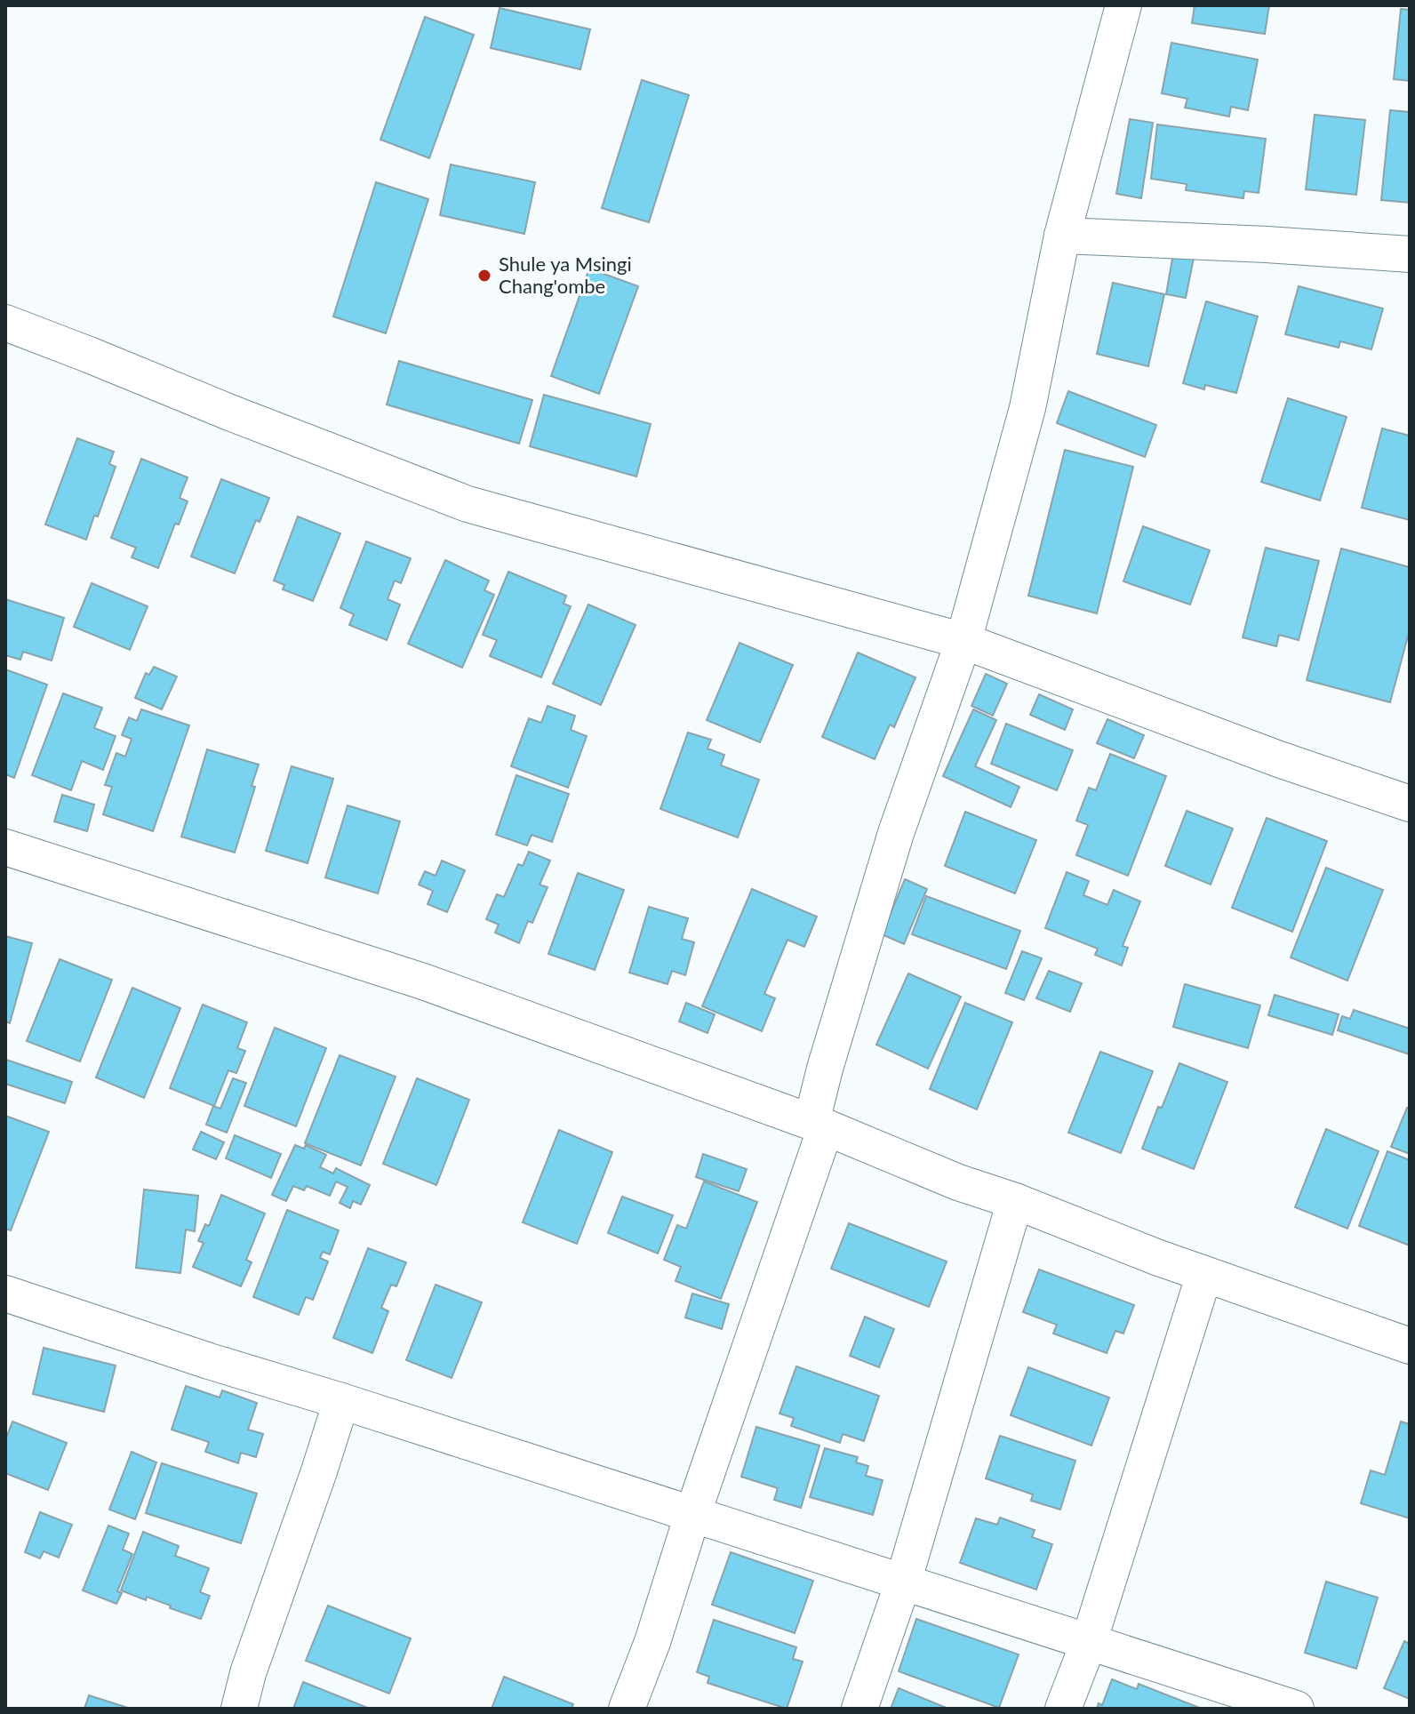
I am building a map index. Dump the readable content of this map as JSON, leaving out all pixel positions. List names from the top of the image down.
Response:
{
  "places": ["Shule ya Msingi Chang'ombe"]
}
